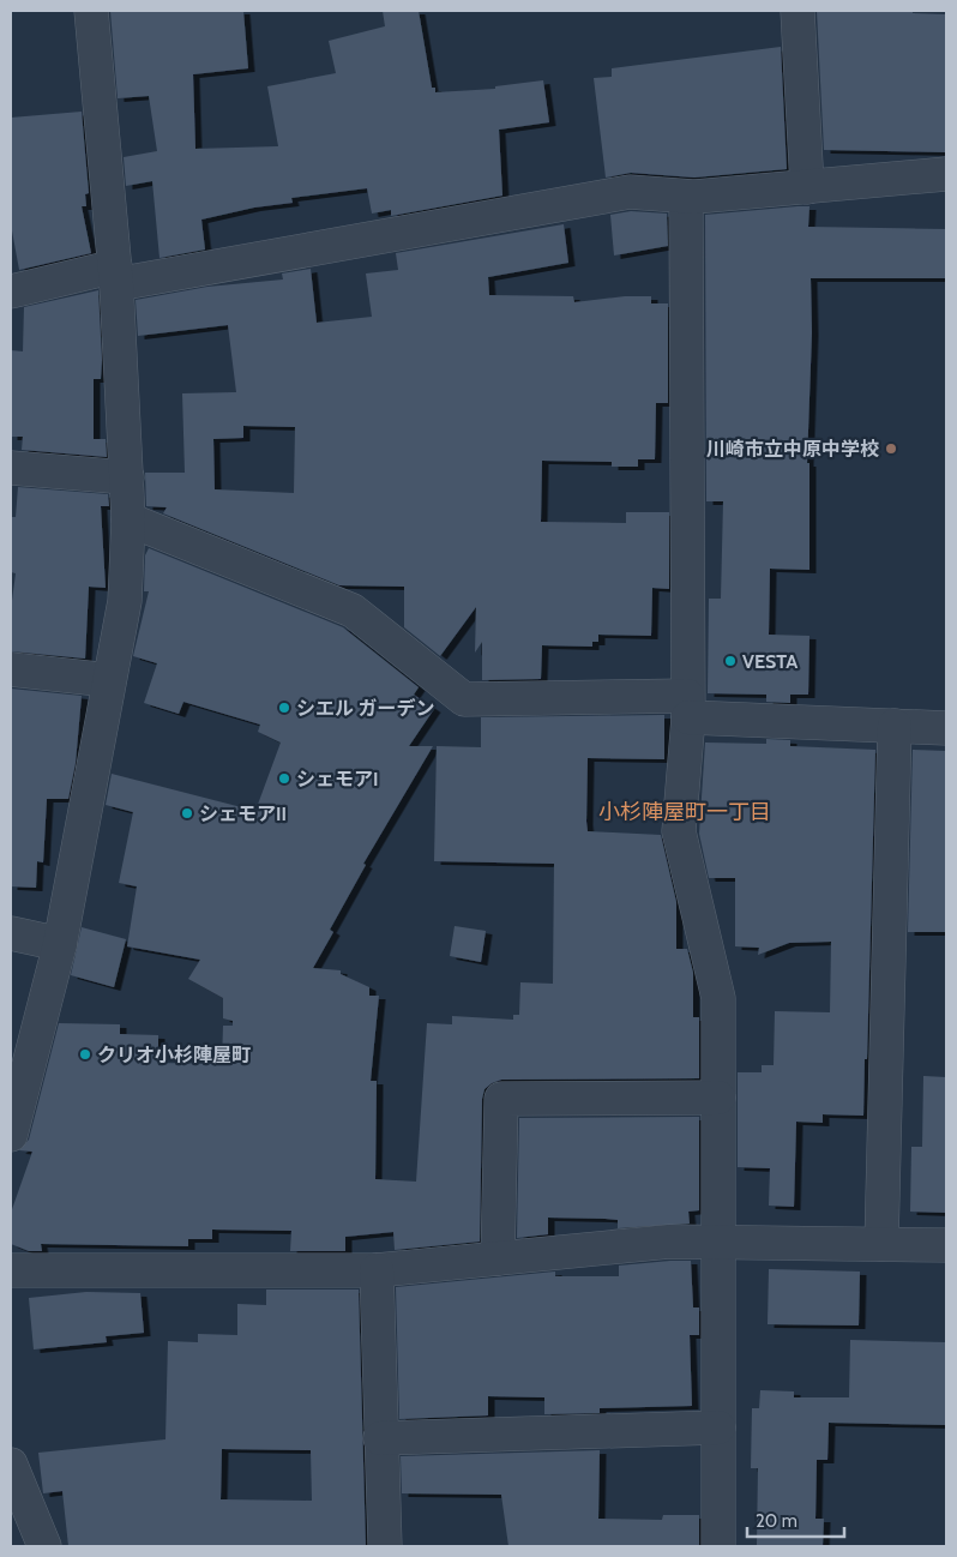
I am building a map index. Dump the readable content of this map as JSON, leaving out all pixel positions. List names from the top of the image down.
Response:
{
  "districts": ["小杉陣屋町一丁目"],
  "places": [
    "川崎市立中原中学校",
    "VESTA",
    "シエル ガーデン",
    "シェモアI",
    "シェモアII",
    "クリオ小杉陣屋町"
  ],
  "scale_bar": "20 m"
}
